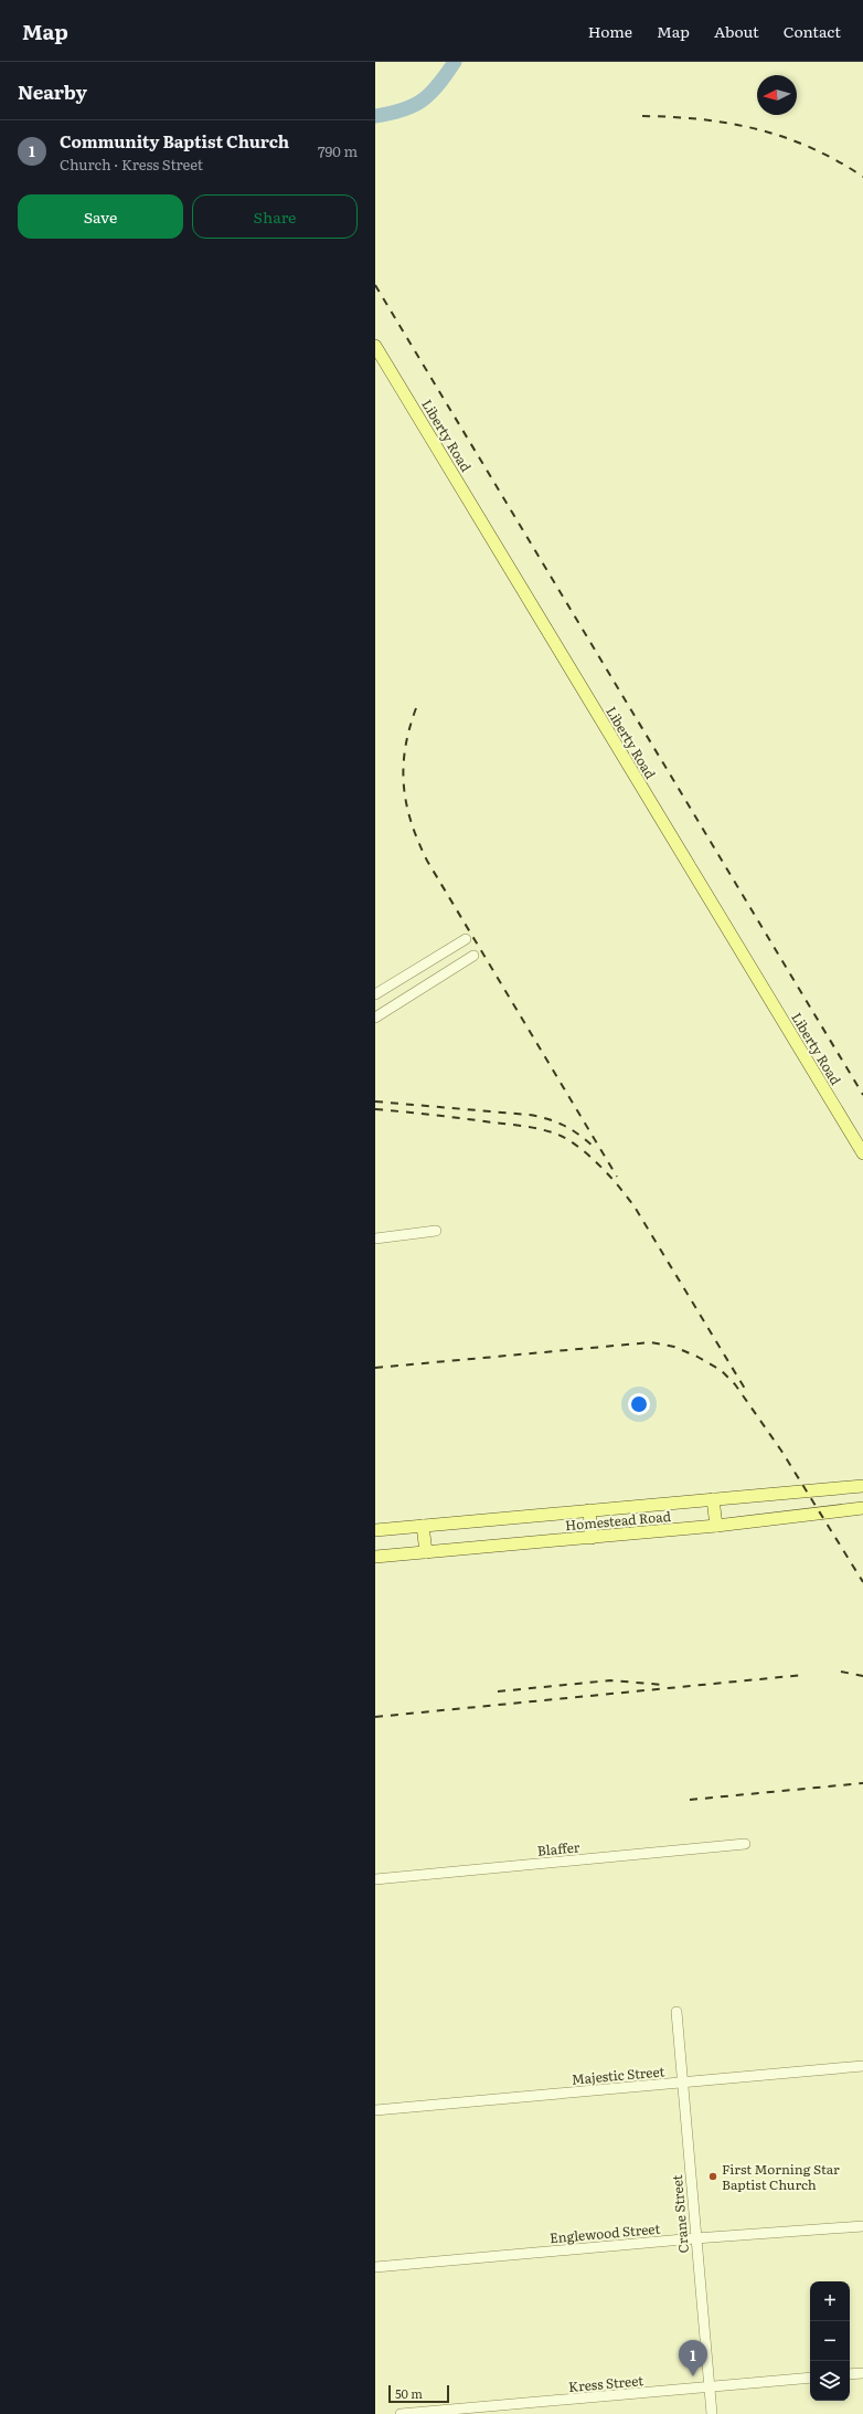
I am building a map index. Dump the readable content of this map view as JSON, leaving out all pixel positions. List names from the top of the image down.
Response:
{
  "streets": {
    "main road": ["Liberty Road", "Homestead Road"],
    "street": [
      "Blaffer",
      "Majestic Street",
      "Crane Street",
      "Englewood Street",
      "Kress Street"
    ]
  },
  "crossings": [
    ["Majestic Street", "Crane Street"],
    ["Crane Street", "Englewood Street"],
    ["Crane Street", "Kress Street"]
  ],
  "places": ["First Morning Star Baptist Church"],
  "scale_bar": "50 m",
  "north": "left",
  "page": {
    "header": "Map",
    "nav": [
      "Home",
      "Map",
      "About",
      "Contact"
    ],
    "heading": "Nearby",
    "list": [
      {
        "mark": "1",
        "name": "Community Baptist Church",
        "note": "Church · Kress Street",
        "value": "790 m"
      }
    ],
    "buttons": ["Save", "Share"],
    "map_buttons": ["+", "−"],
    "pins": "1",
    "scale": "50 m"
  }
}
